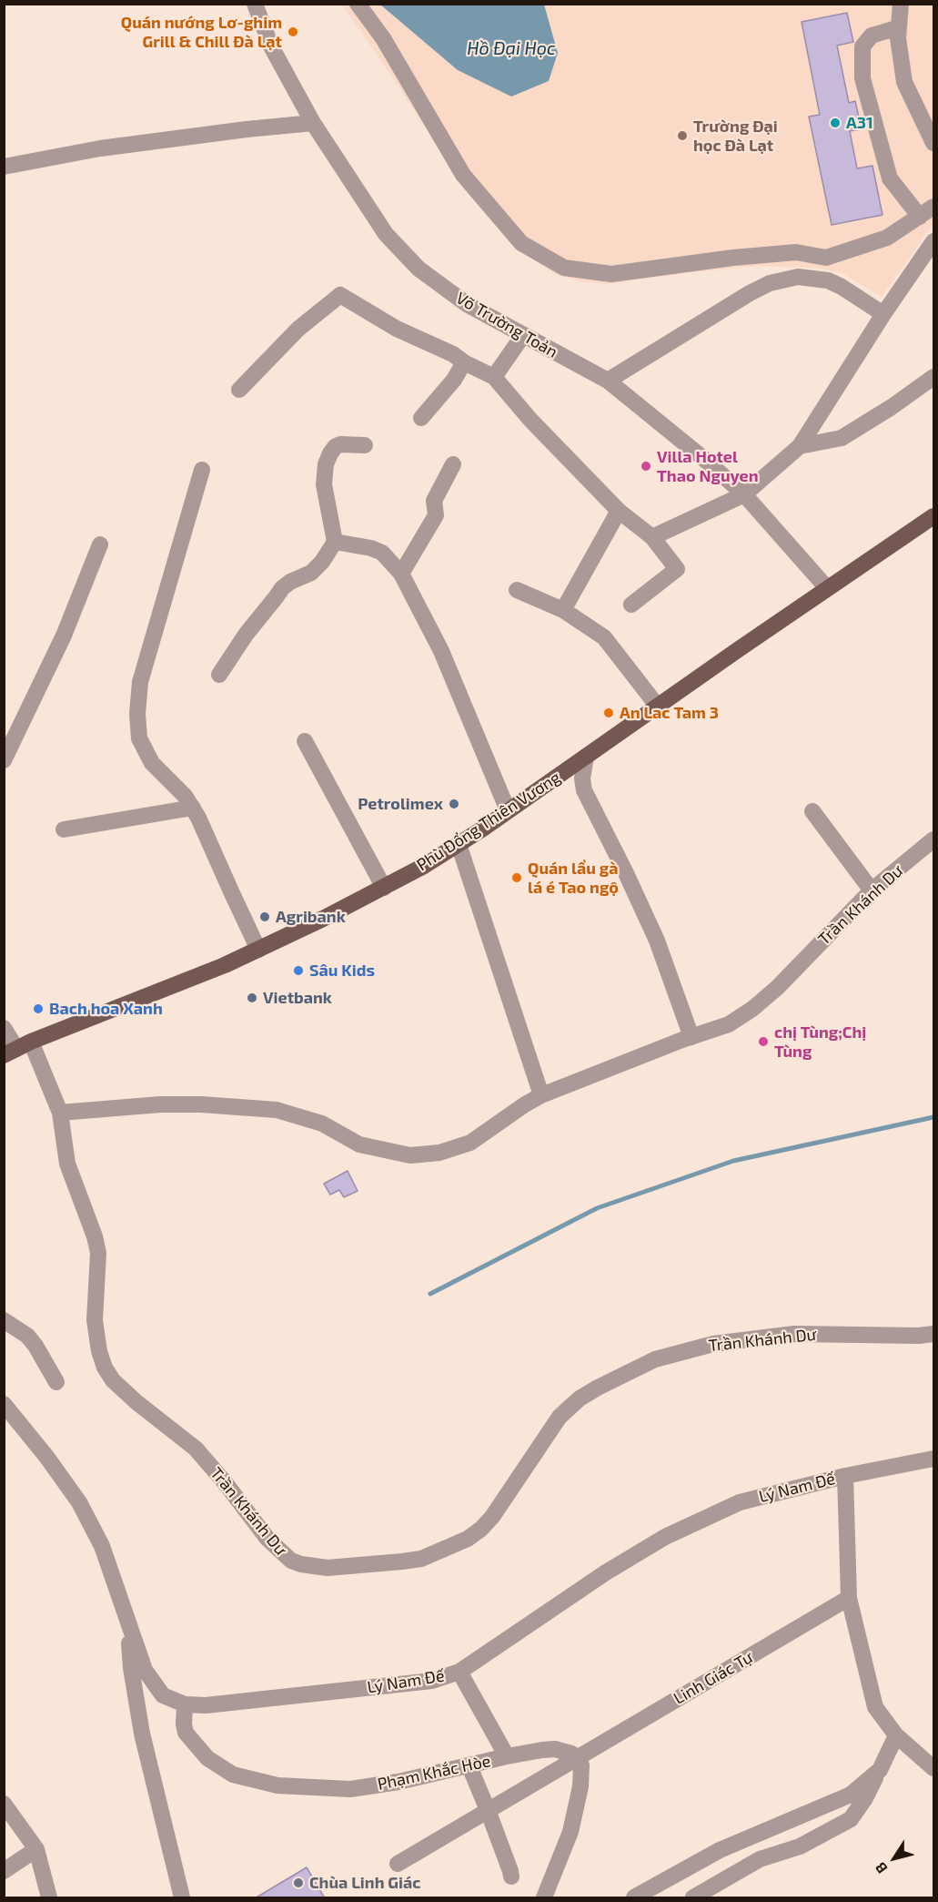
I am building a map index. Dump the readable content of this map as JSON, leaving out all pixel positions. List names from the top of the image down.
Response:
{
  "streets": {
    "main road": ["Phù Đổng Thiên Vương"],
    "street": [
      "Võ Trường Toản",
      "Trần Khánh Dư",
      "Lý Nam Đế",
      "Linh Giác Tự",
      "Phạm Khắc Hòe"
    ]
  },
  "crossings": [
    ["Võ Trường Toản", "Phù Đổng Thiên Vương"],
    ["Phù Đổng Thiên Vương", "Trần Khánh Dư"],
    ["Lý Nam Đế", "Phạm Khắc Hòe"],
    ["Linh Giác Tự", "Phạm Khắc Hòe"]
  ],
  "water": ["Hồ Đại Học"],
  "places": [
    "Quán nướng Lơ-ghim Grill & Chill Đà Lạt",
    "A31",
    "Trường Đại học Đà Lạt",
    "Villa Hotel Thao Nguyen",
    "An Lac Tam 3",
    "Petrolimex",
    "Quán lẩu gà lá é Tao ngộ",
    "Agribank",
    "Sâu Kids",
    "Vietbank",
    "Bach hoa Xanh",
    "chị Tùng;Chị Tùng",
    "Chùa Linh Giác"
  ],
  "north": "bottom left"
}
